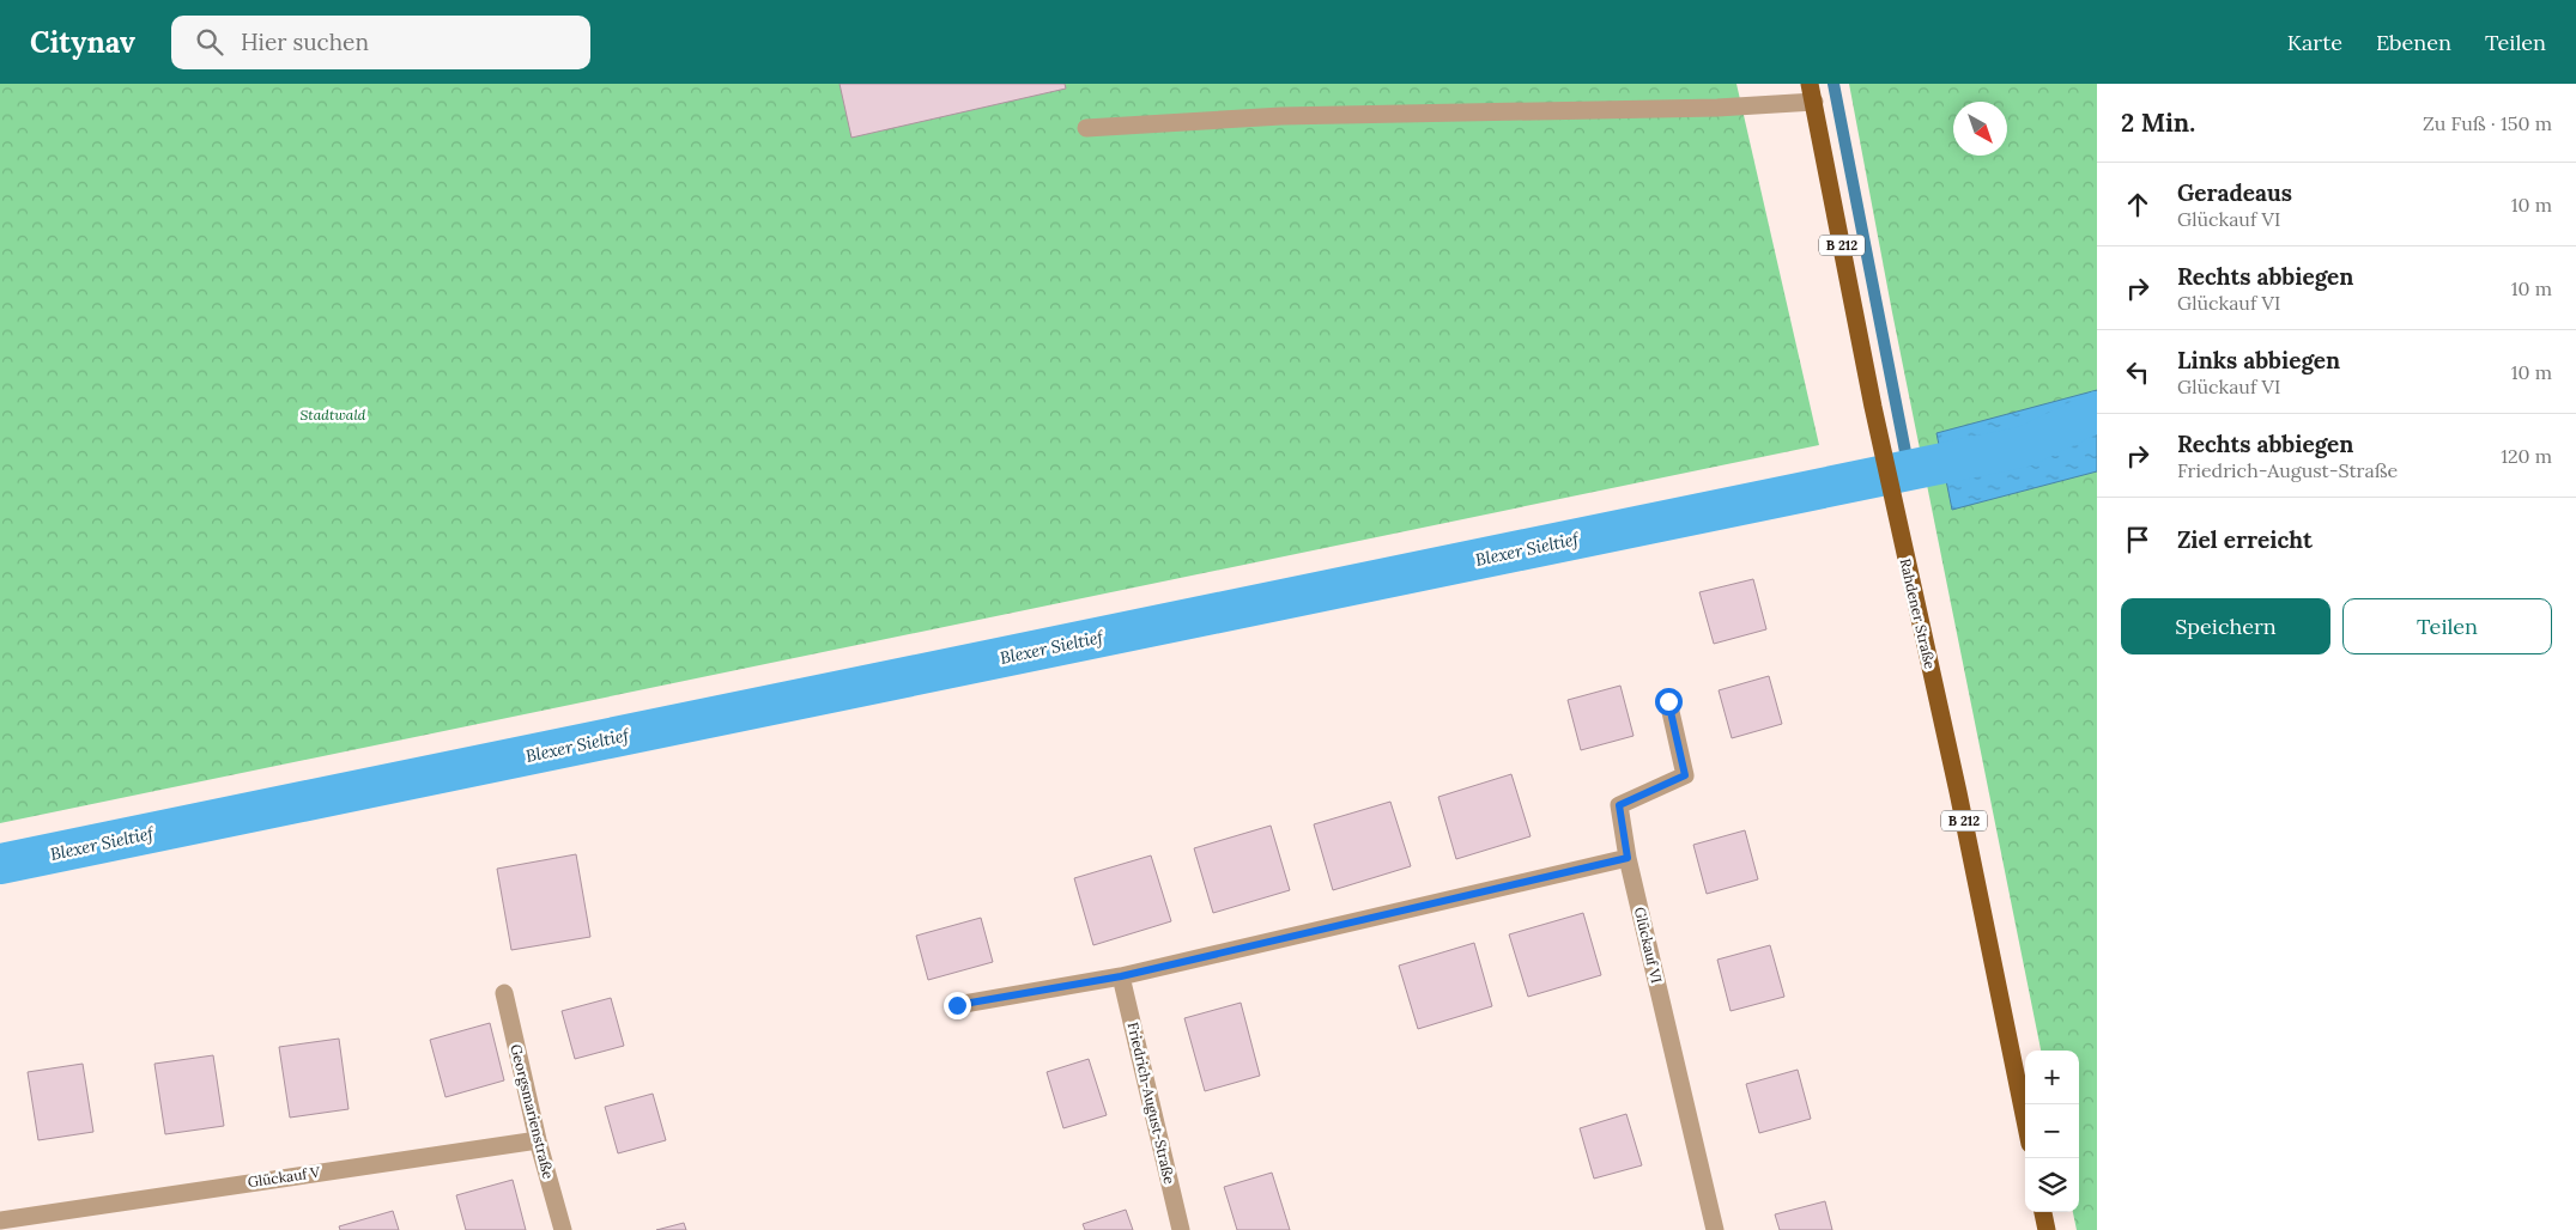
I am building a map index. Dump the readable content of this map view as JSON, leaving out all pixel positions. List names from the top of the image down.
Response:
{
  "streets": {
    "main road": ["B 212", "Rahdener Straße"],
    "street": [
      "Glückauf VI",
      "Friedrich-August-Straße",
      "Georgsmarienstraße",
      "Glückauf V"
    ]
  },
  "crossings": [
    ["Georgsmarienstraße", "Glückauf V"]
  ],
  "water": ["Blexer Sieltief"],
  "parks": ["Stadtwald"],
  "north": "bottom right",
  "page": {
    "header": "Citynav",
    "search": "Hier suchen",
    "nav": ["Karte", "Ebenen", "Teilen"],
    "heading": ["2 Min.", "Zu Fuß · 150 m"],
    "list": [
      ["Geradeaus", "Glückauf VI", "10 m"],
      ["Rechts abbiegen", "Glückauf VI", "10 m"],
      ["Links abbiegen", "Glückauf VI", "10 m"],
      ["Rechts abbiegen", "Friedrich-August-Straße", "120 m"],
      "Ziel erreicht"
    ],
    "buttons": ["Speichern", "Teilen"],
    "map_buttons": ["+", "−"]
  }
}
